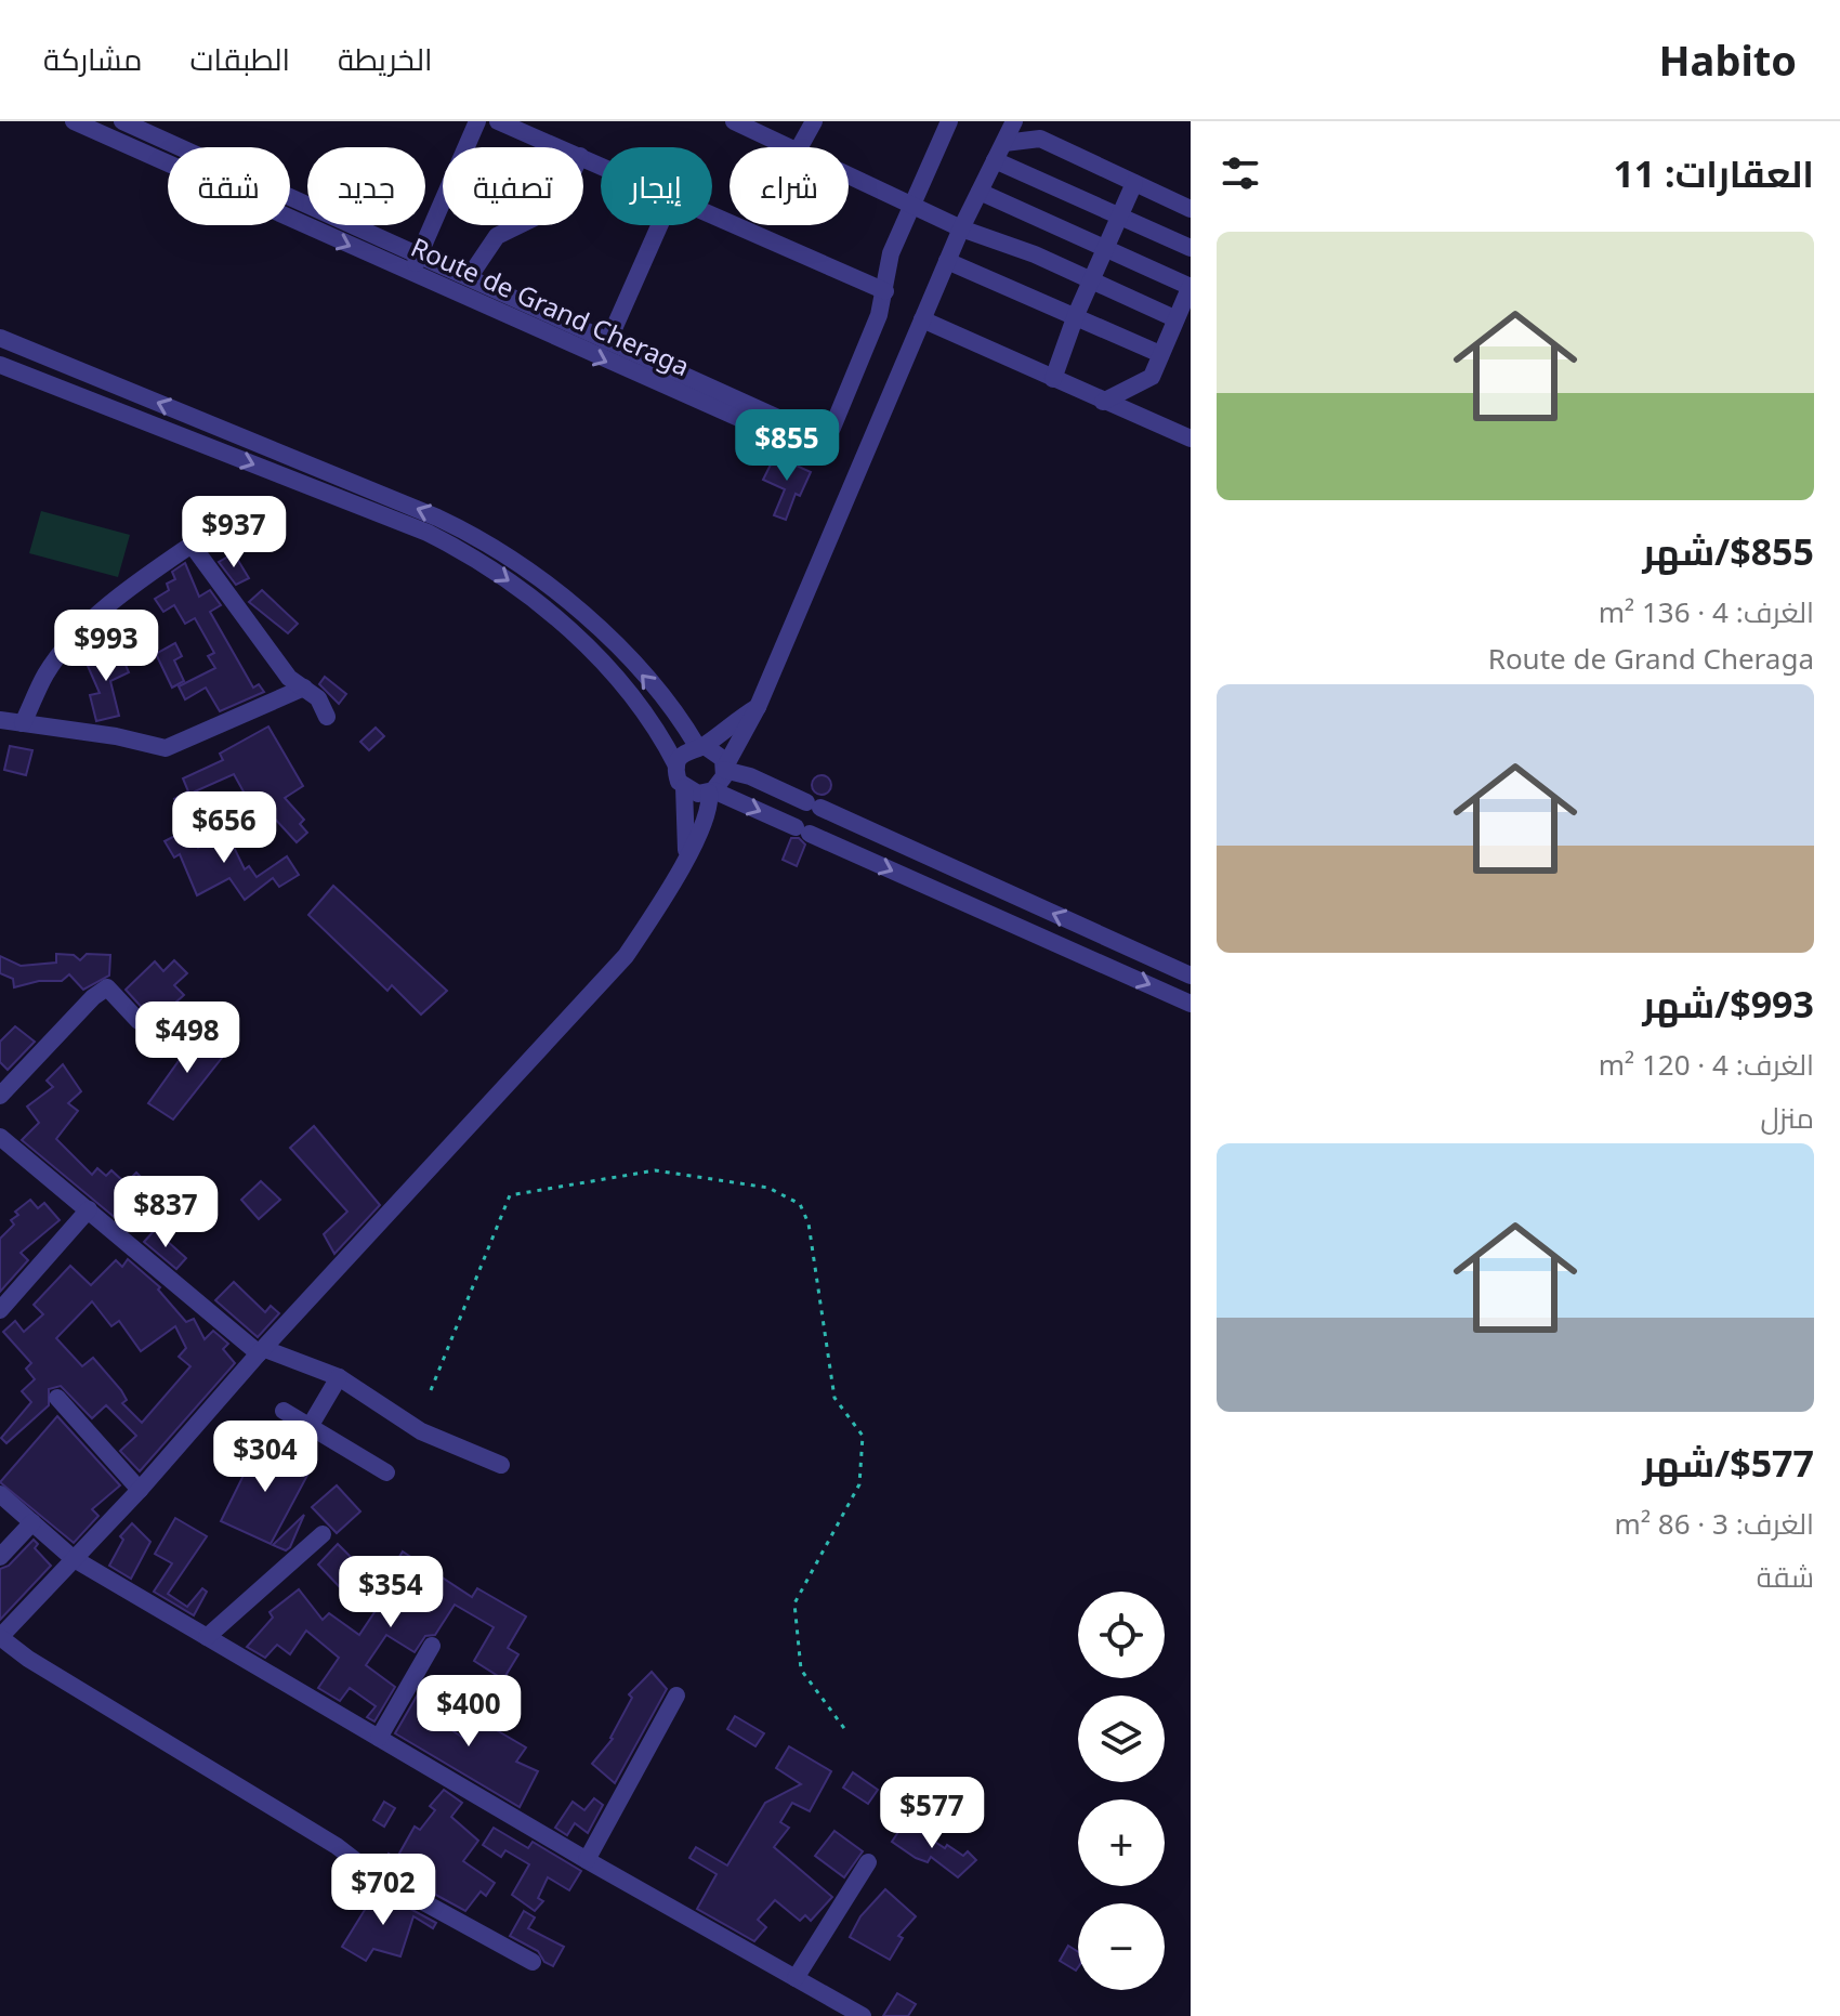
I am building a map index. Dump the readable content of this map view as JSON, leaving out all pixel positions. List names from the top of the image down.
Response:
{
  "streets": {
    "street": ["Route de Grand Cheraga"]
  },
  "page": {
    "header": "Habito",
    "nav": ["الخريطة", "الطبقات", "مشاركة"],
    "heading": "العقارات: 11",
    "chip": [
      "شراء",
      "إيجار",
      "تصفية",
      "جديد",
      "شقة"
    ],
    "list": [
      {
        "name": "$855/شهر",
        "note": "الغرف: 4 · 136 m² · Route de Grand Cheraga"
      },
      {
        "name": "$993/شهر",
        "note": "الغرف: 4 · 120 m² · منزل"
      },
      {
        "name": "$577/شهر",
        "note": "الغرف: 3 · 86 m² · شقة"
      }
    ],
    "price": [
      "$855",
      "$937",
      "$993",
      "$656",
      "$498",
      "$837",
      "$304",
      "$354",
      "$400",
      "$577",
      "$702"
    ],
    "map_buttons": ["+", "−"]
  }
}
